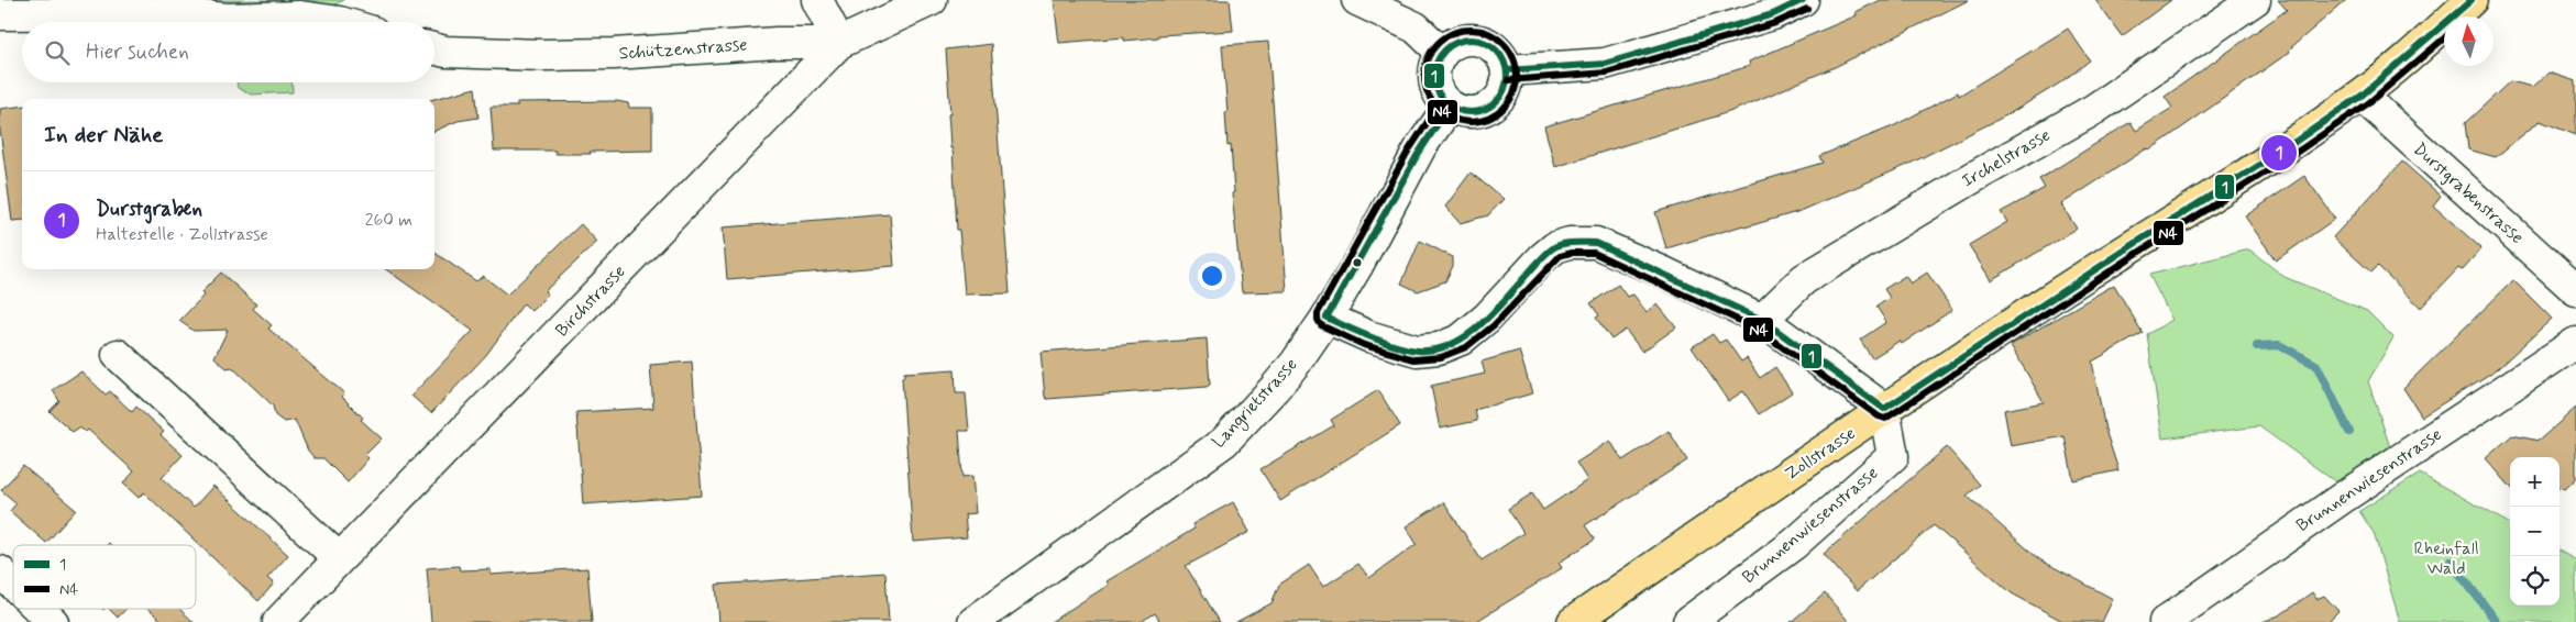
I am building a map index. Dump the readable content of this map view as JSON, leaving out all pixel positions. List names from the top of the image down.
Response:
{
  "streets": {
    "main road": ["Zollstrasse"],
    "street": [
      "Schützenstrasse",
      "Irchelstrasse",
      "Durstgrabenstrasse",
      "Birchstrasse",
      "Langrietstrasse",
      "Brunnenwiesenstrasse"
    ]
  },
  "crossings": [
    ["Schützenstrasse", "Birchstrasse"],
    ["Durstgrabenstrasse", "Zollstrasse"],
    ["Zollstrasse", "Brunnenwiesenstrasse"]
  ],
  "parks": ["Rheinfall Wald"],
  "lines": ["transit line 1", "transit line N4"],
  "legend": ["1", "N4"],
  "north": "top",
  "page": {
    "search": "Hier suchen",
    "heading": "In der Nähe",
    "pins": "1",
    "list": [
      {
        "mark": "1",
        "name": "Durstgraben",
        "note": "Haltestelle · Zollstrasse",
        "value": "260 m"
      }
    ],
    "map_buttons": ["+", "−"]
  }
}
